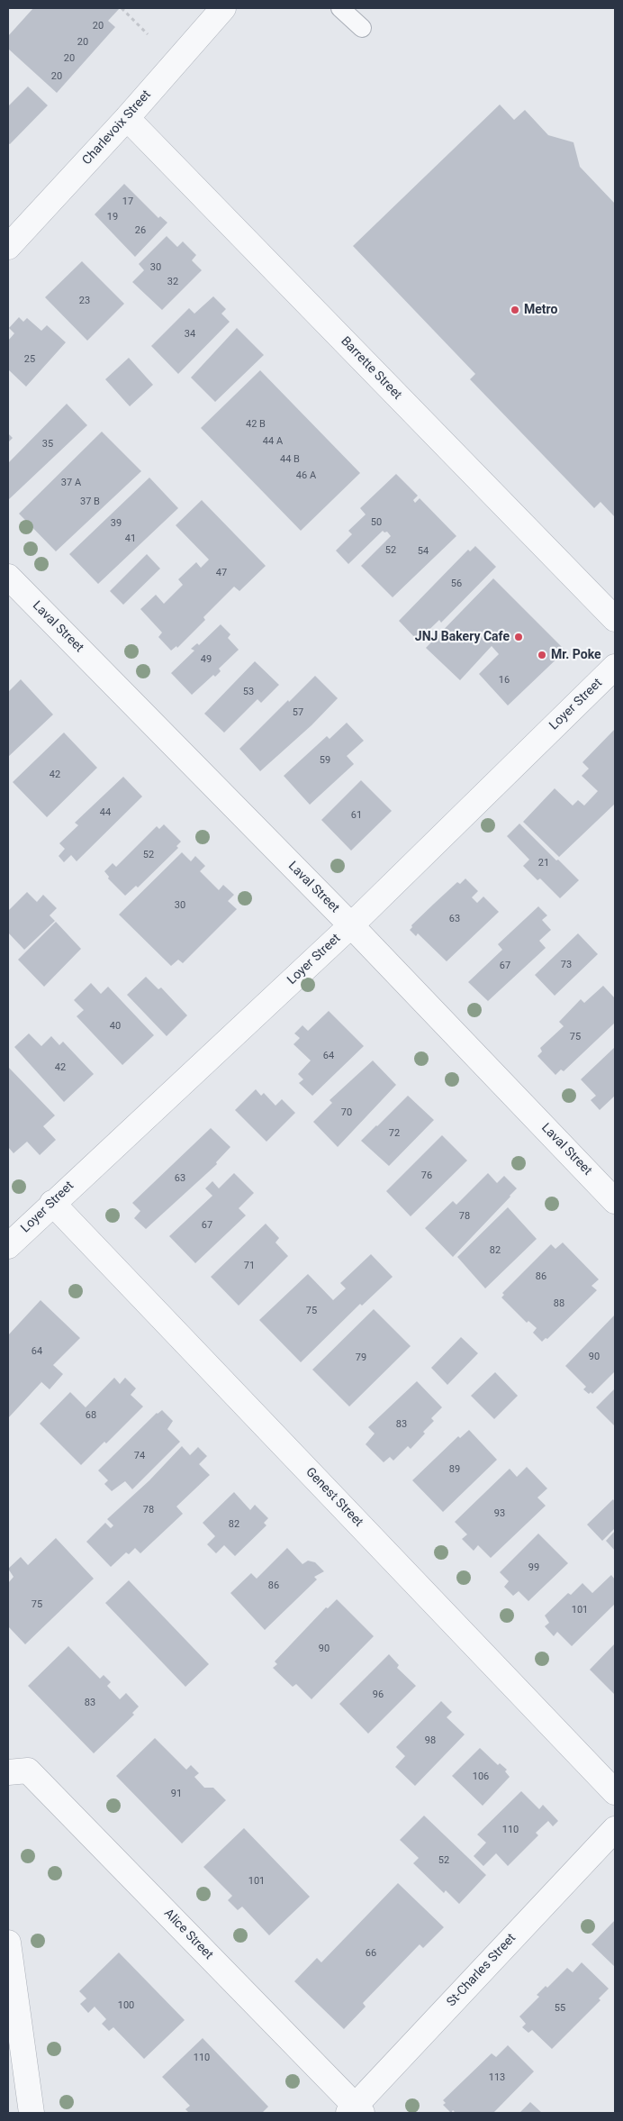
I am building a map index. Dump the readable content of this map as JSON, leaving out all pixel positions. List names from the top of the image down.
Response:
{
  "streets": {
    "street": [
      "Charlevoix Street",
      "Barrette Street",
      "Laval Street",
      "Loyer Street",
      "Genest Street",
      "Alice Street",
      "St-Charles Street"
    ]
  },
  "crossings": [
    ["Charlevoix Street", "Barrette Street"],
    ["Laval Street", "Loyer Street"],
    ["Loyer Street", "Genest Street"],
    ["Alice Street", "St-Charles Street"]
  ],
  "places": ["Metro", "JNJ Bakery Cafe", "Mr. Poke"],
  "house_numbers": [
    "20",
    "20",
    "20",
    "20",
    "17",
    "19",
    "26",
    "30",
    "32",
    "23",
    "34",
    "25",
    "42 B",
    "44 A",
    "35",
    "44 B",
    "46 A",
    "37 A",
    "37 B",
    "50",
    "39",
    "41",
    "52",
    "54",
    "47",
    "56",
    "49",
    "16",
    "53",
    "57",
    "59",
    "42",
    "44",
    "61",
    "52",
    "21",
    "30",
    "63",
    "73",
    "67",
    "40",
    "75",
    "64",
    "42",
    "70",
    "72",
    "76",
    "63",
    "78",
    "67",
    "82",
    "71",
    "86",
    "88",
    "75",
    "64",
    "90",
    "79",
    "68",
    "83",
    "74",
    "89",
    "78",
    "93",
    "82",
    "99",
    "86",
    "75",
    "101",
    "90",
    "96",
    "83",
    "98",
    "106",
    "91",
    "110",
    "52",
    "101",
    "66",
    "100",
    "55",
    "110",
    "113"
  ]
}
